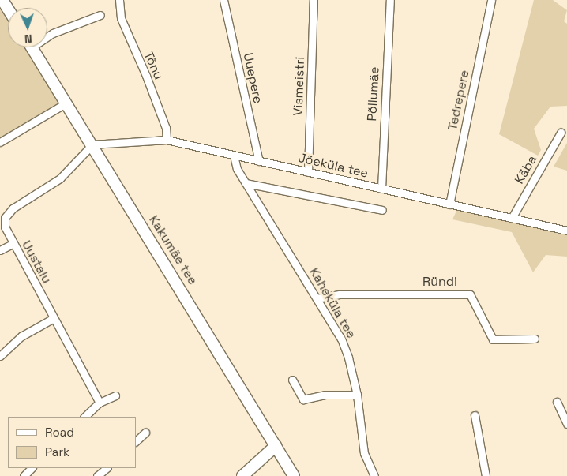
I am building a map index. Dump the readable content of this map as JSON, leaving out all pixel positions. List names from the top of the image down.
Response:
{
  "streets": {
    "street": [
      "Tõnu",
      "Uuepere",
      "Vismeistri",
      "Põllumäe",
      "Tedrepere",
      "Jõeküla tee",
      "Käba",
      "Kakumäe tee",
      "Uustalu",
      "Ründi",
      "Kaheküla tee"
    ]
  },
  "crossings": [
    ["Tõnu", "Jõeküla tee"],
    ["Uuepere", "Jõeküla tee"],
    ["Vismeistri", "Jõeküla tee"],
    ["Põllumäe", "Jõeküla tee"],
    ["Tedrepere", "Jõeküla tee"],
    ["Jõeküla tee", "Käba"],
    ["Jõeküla tee", "Kakumäe tee"],
    ["Jõeküla tee", "Uustalu"],
    ["Jõeküla tee", "Kaheküla tee"],
    ["Kakumäe tee", "Uustalu"],
    ["Ründi", "Kaheküla tee"]
  ],
  "legend": ["Road", "Park"],
  "north": "bottom"
}
